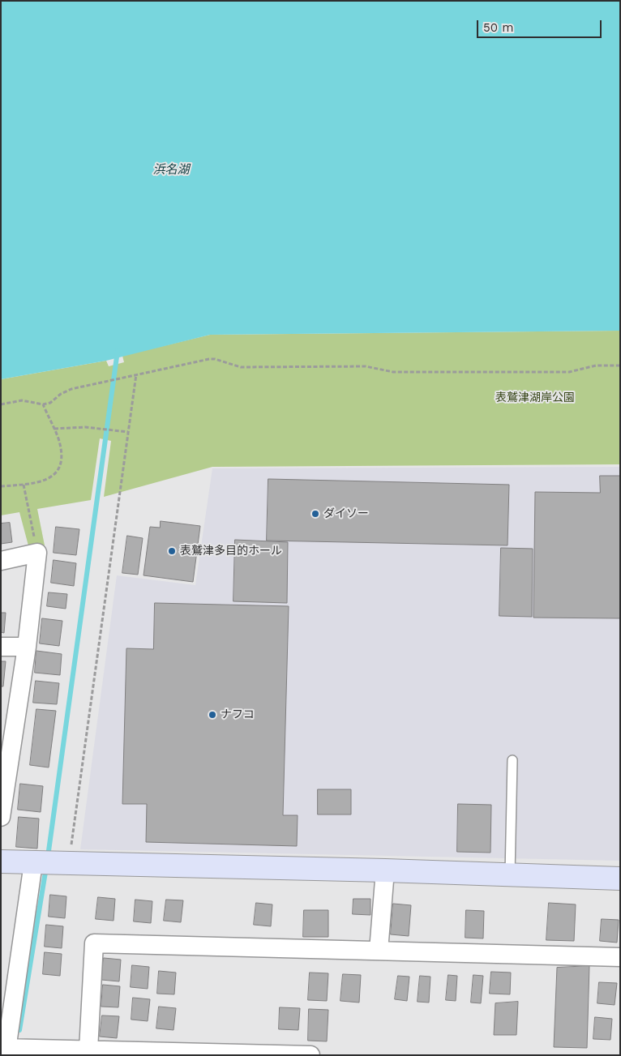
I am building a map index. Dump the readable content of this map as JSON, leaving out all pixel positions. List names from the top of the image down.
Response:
{
  "water": ["浜名湖"],
  "parks": ["表鷲津湖岸公園"],
  "places": ["ダイソー", "表鷲津多目的ホール", "ナフコ"],
  "scale_bar": "50 m"
}
